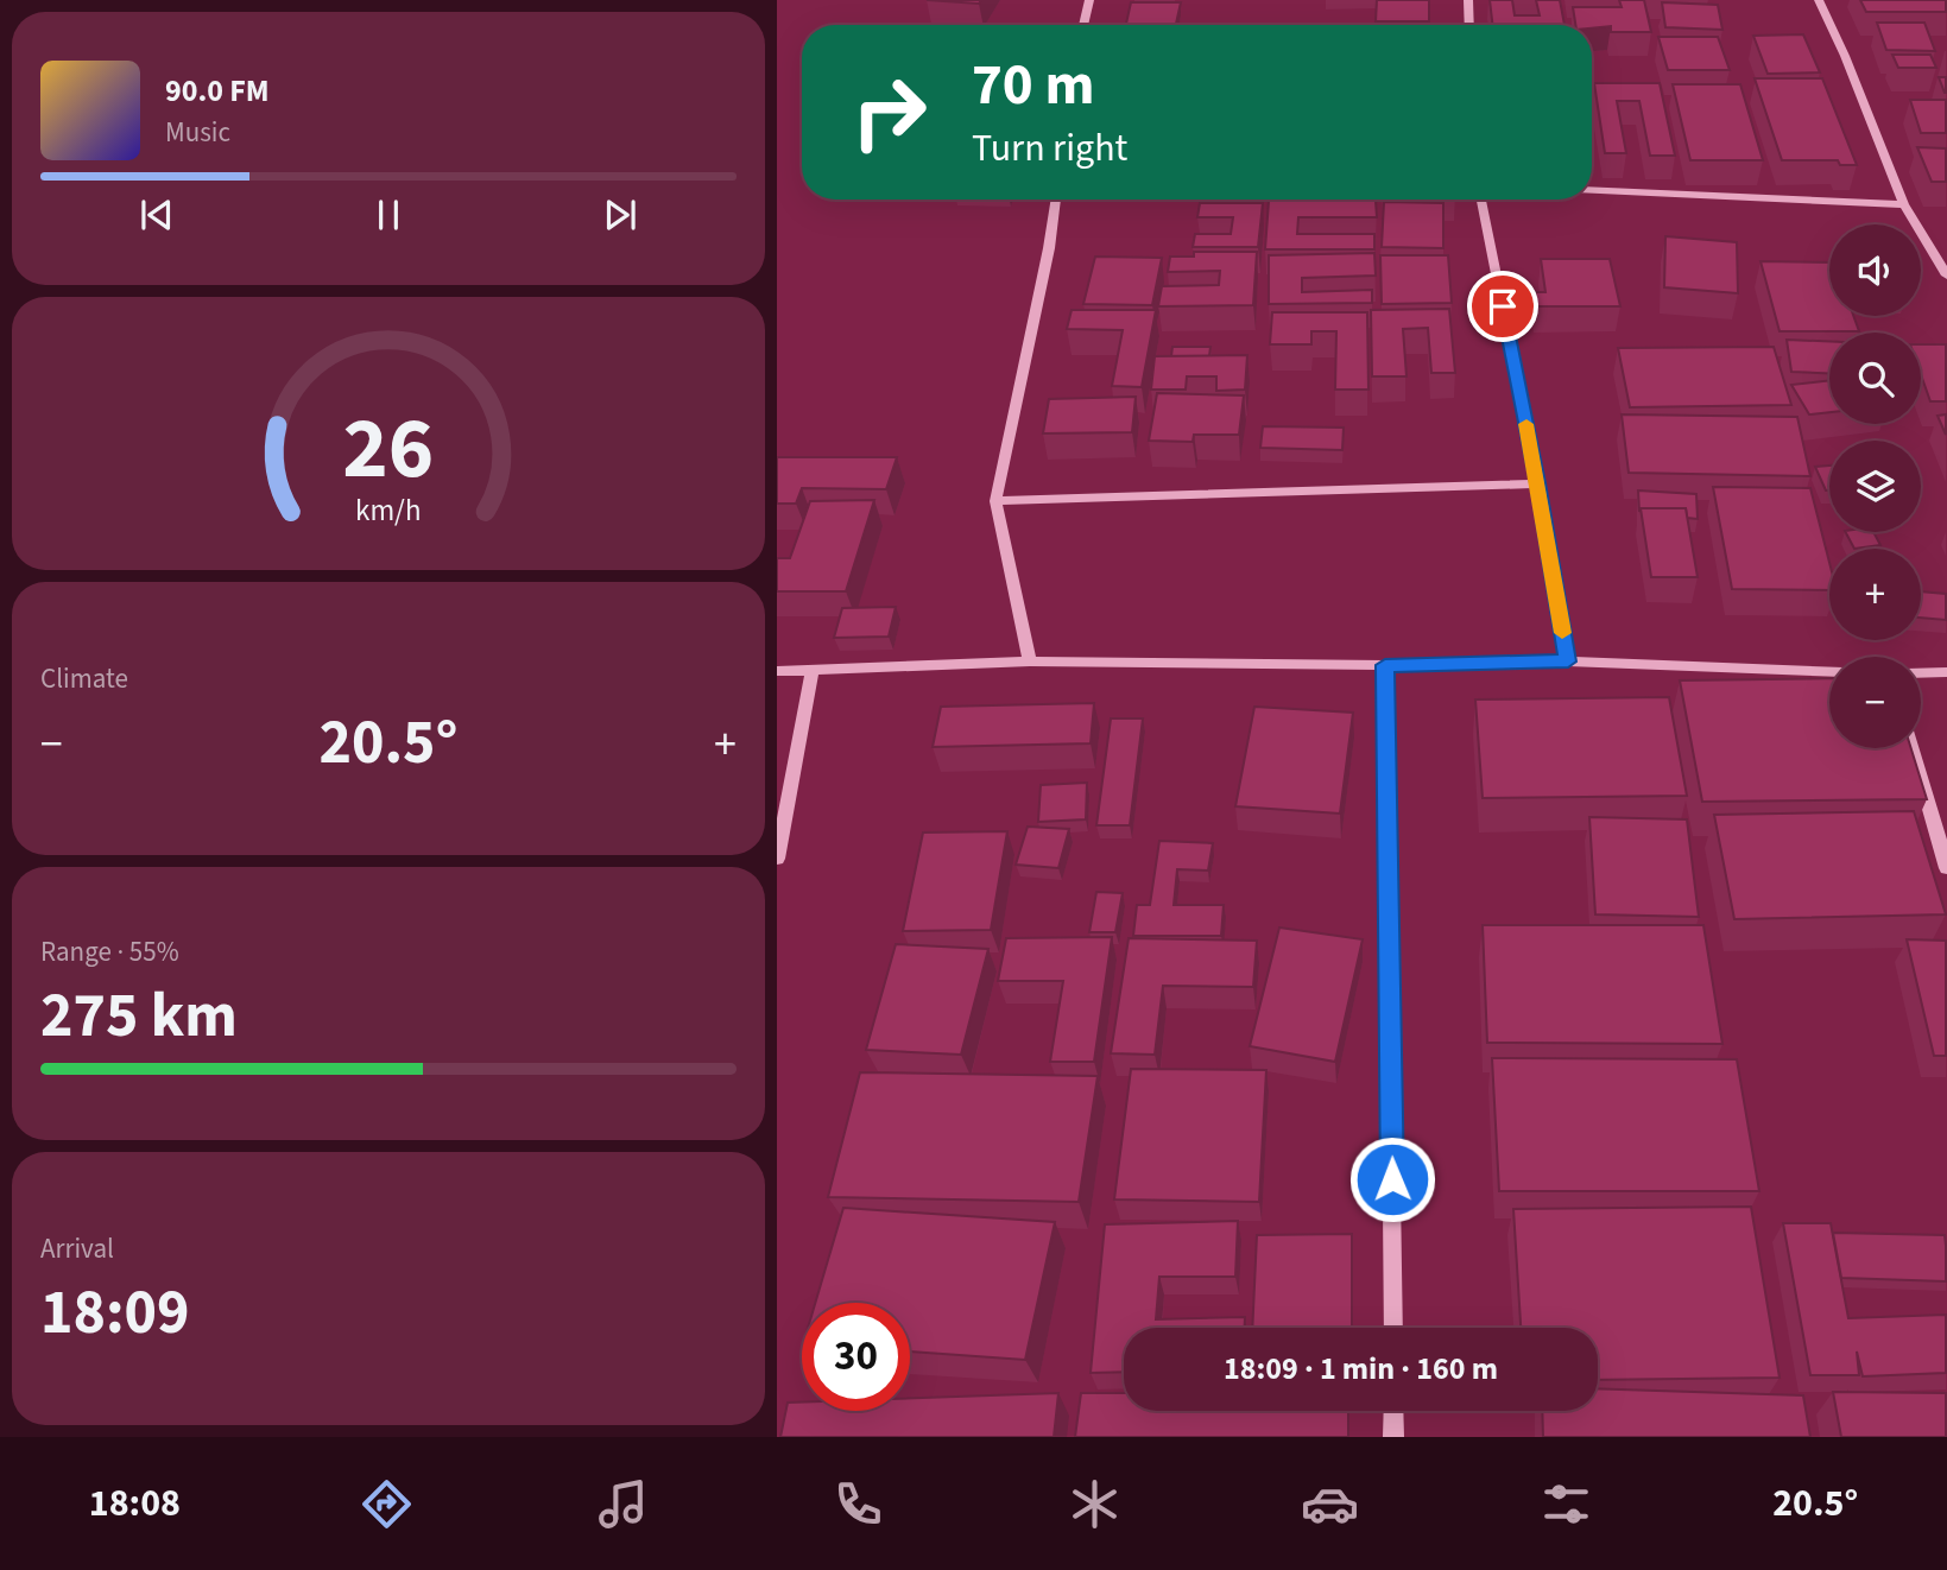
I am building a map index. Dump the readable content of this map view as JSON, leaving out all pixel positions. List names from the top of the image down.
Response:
{
  "page": {
    "turn": ["70 m", "Turn right"],
    "song": ["90.0 FM", "Music"],
    "map_buttons": ["+", "−"],
    "tile": [
      "Climate",
      ["Range · 55%", "275 km"],
      ["Arrival", "18:09"]
    ],
    "heat": ["−", "20.5°", "+"],
    "limit": "30",
    "trip": "18:09 · 1 min · 160 m",
    "tabs": ["18:08", "20.5°"],
    "gauge": ["26", "km/h"]
  }
}
